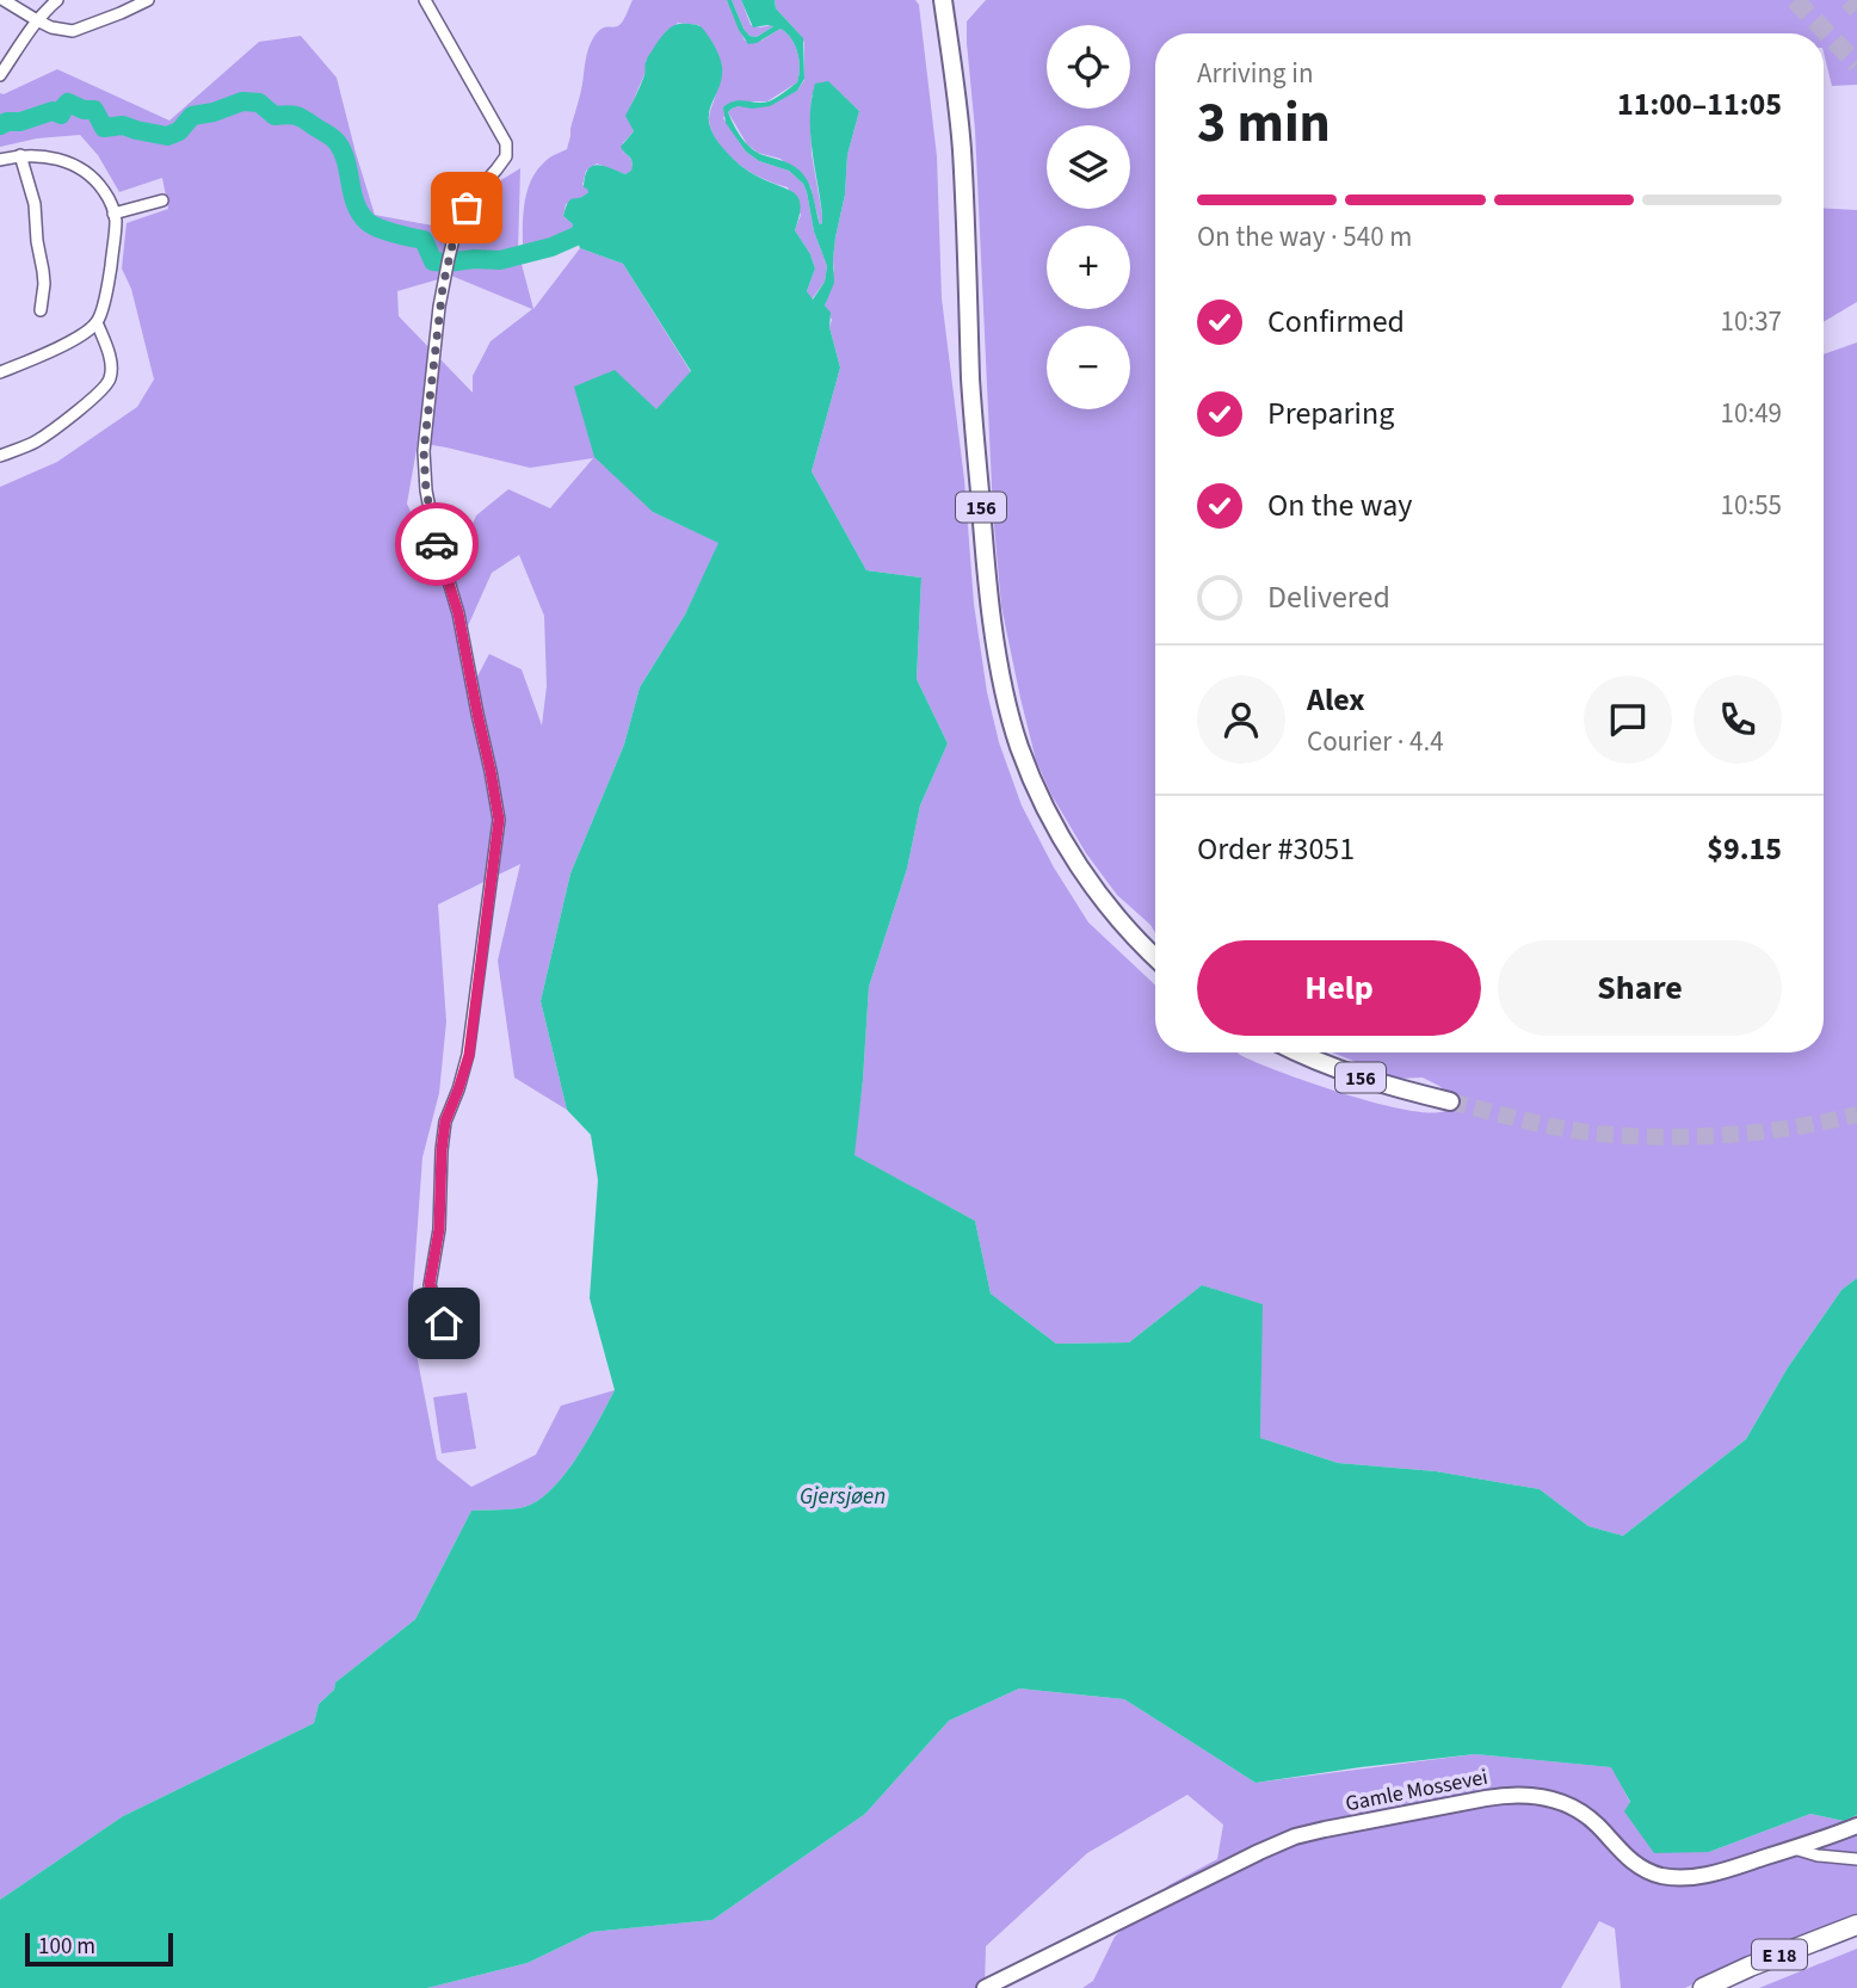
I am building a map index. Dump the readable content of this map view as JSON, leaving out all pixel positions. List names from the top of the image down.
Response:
{
  "streets": {
    "highway": ["E 18"],
    "main road": ["156", "Gamle Mossevei"]
  },
  "water": ["Gjersjøen"],
  "scale_bar": "100 m",
  "page": {
    "map_buttons": ["+", "−"],
    "heading": ["3 min", "Arriving in", "11:00–11:05"],
    "panel": [
      "Alex",
      "Courier · 4.4",
      "Order #3051",
      "$9.15"
    ],
    "bar": "On the way · 540 m",
    "list": [
      ["Confirmed", "10:37"],
      ["Preparing", "10:49"],
      ["On the way", "10:55"],
      "Delivered"
    ],
    "buttons": ["Help", "Share"],
    "scale": "100 m"
  }
}
